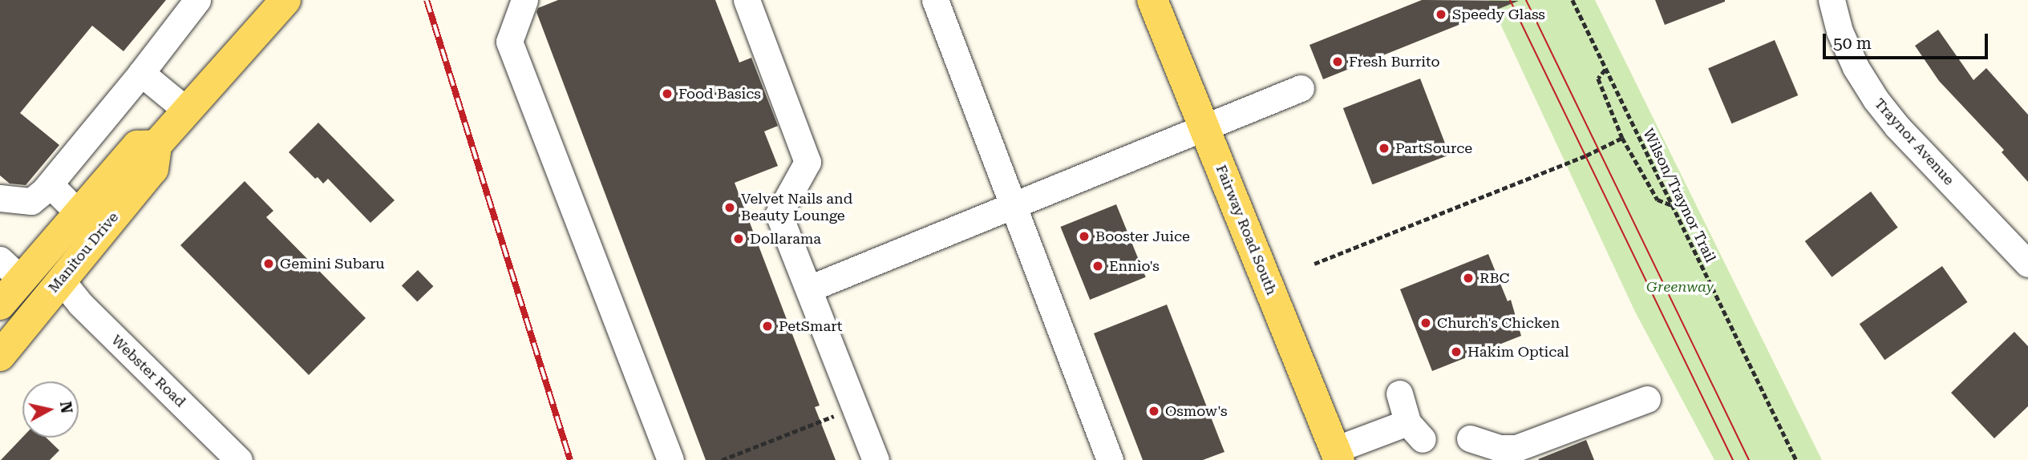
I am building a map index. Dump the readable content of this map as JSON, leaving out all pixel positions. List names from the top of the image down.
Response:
{
  "streets": {
    "main road": ["Fairway Road South", "Manitou Drive"],
    "street": ["Traynor Avenue", "Webster Road"],
    "path": ["Wilson/Traynor Trail"]
  },
  "crossings": [
    ["Manitou Drive", "Webster Road"]
  ],
  "parks": ["Greenway"],
  "places": [
    "Speedy Glass",
    "Fresh Burrito",
    "Food Basics",
    "PartSource",
    "Velvet Nails and Beauty Lounge",
    "Booster Juice",
    "Dollarama",
    "Gemini Subaru",
    "Ennio's",
    "RBC",
    "Church's Chicken",
    "PetSmart",
    "Hakim Optical",
    "Osmow's"
  ],
  "scale_bar": "50 m",
  "north": "right"
}
